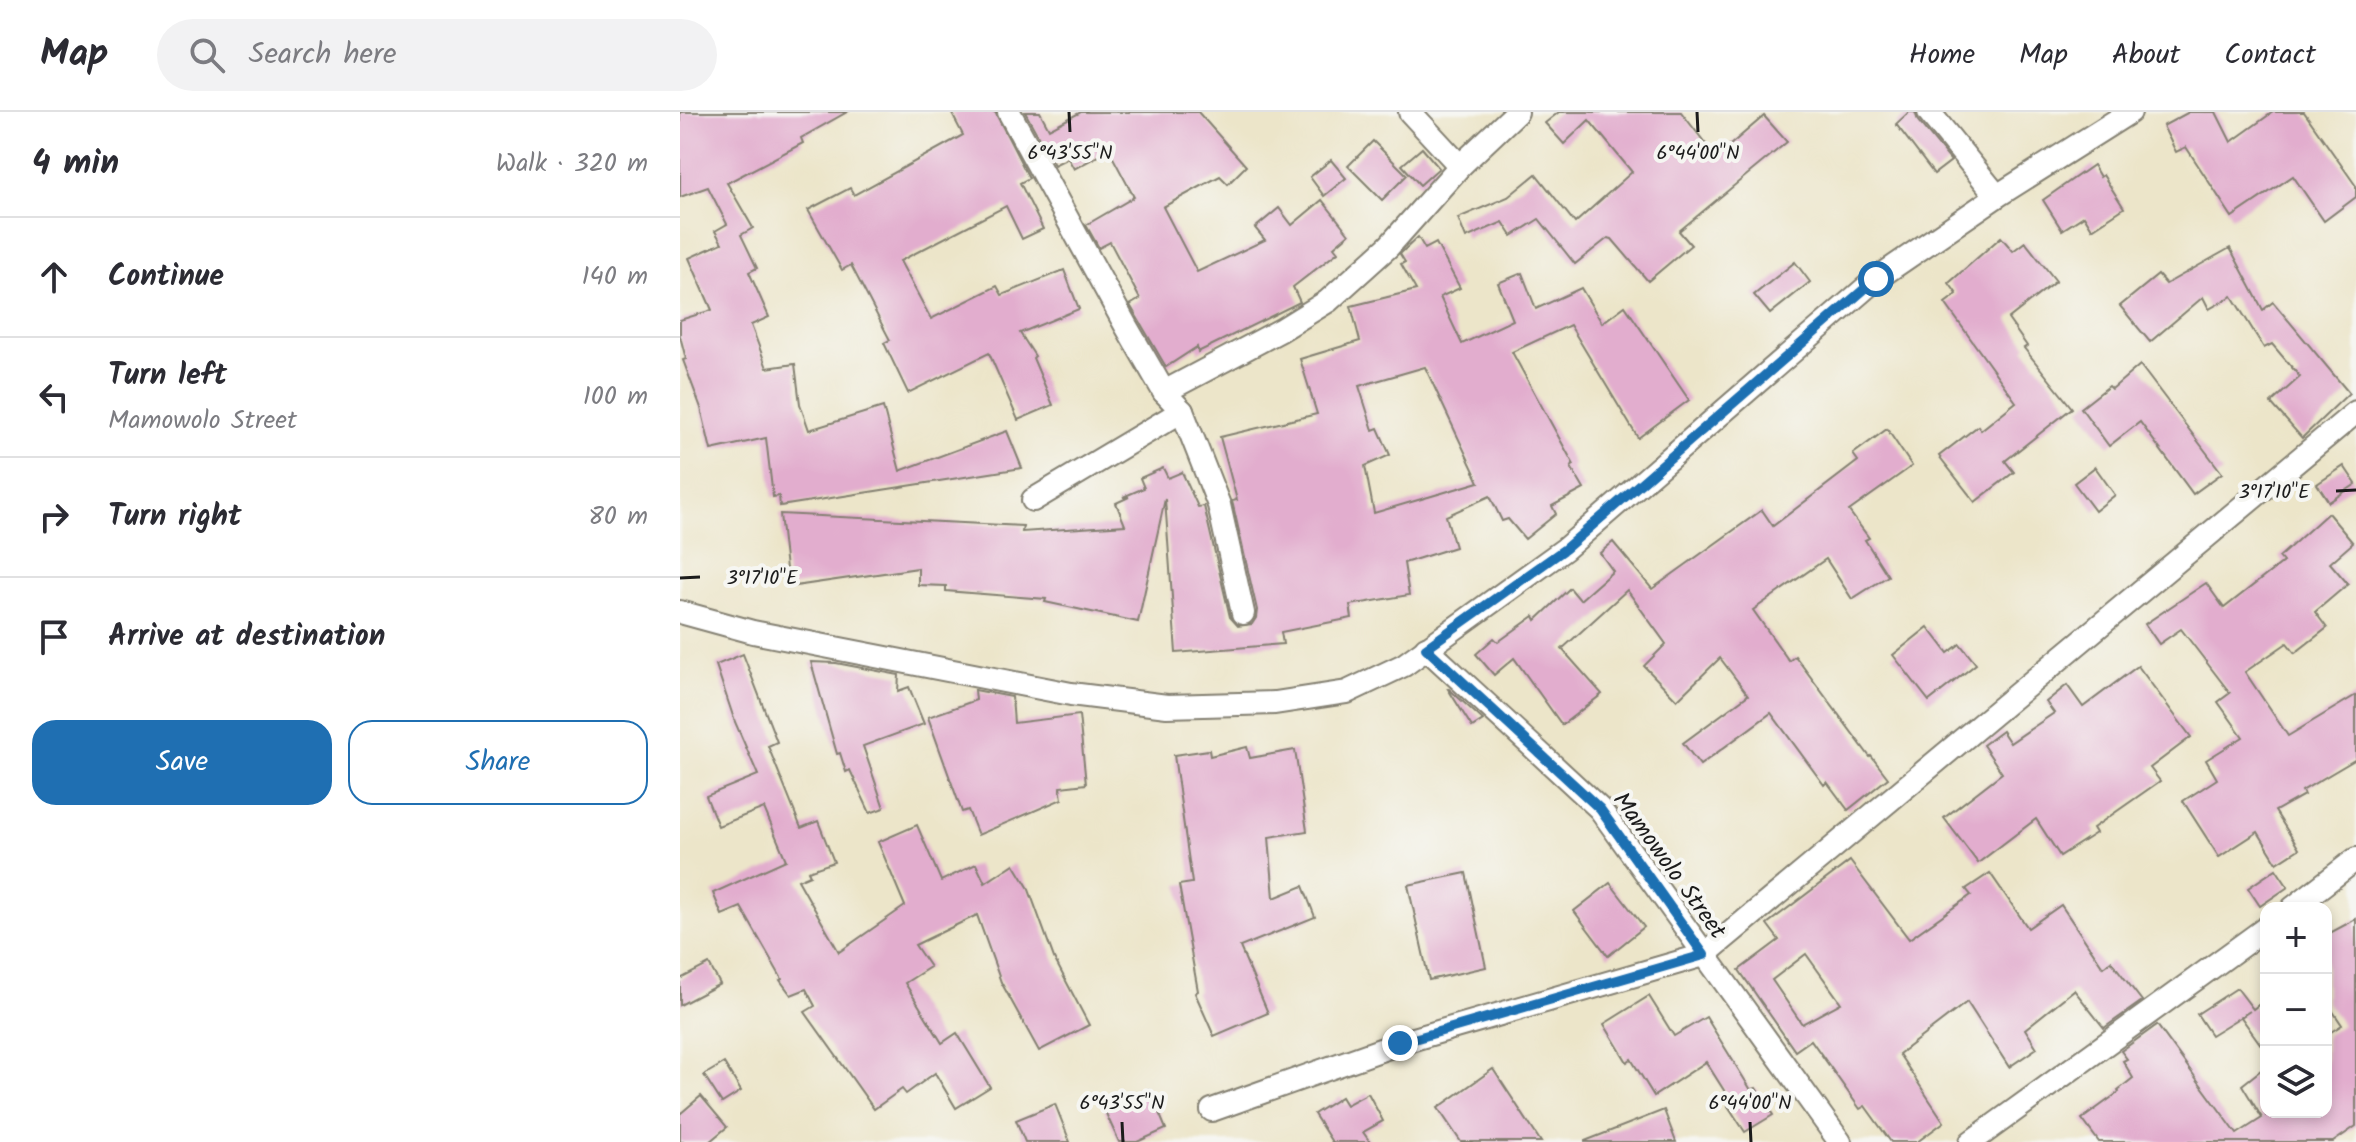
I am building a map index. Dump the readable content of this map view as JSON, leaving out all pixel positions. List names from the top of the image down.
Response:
{
  "streets": {
    "street": ["Mamowolo Street"]
  },
  "page": {
    "header": "Map",
    "search": "Search here",
    "nav": [
      "Home",
      "Map",
      "About",
      "Contact"
    ],
    "heading": ["4 min", "Walk · 320 m"],
    "list": [
      ["Continue", "140 m"],
      ["Turn left", "Mamowolo Street", "100 m"],
      ["Turn right", "80 m"],
      "Arrive at destination"
    ],
    "buttons": ["Save", "Share"],
    "map_buttons": ["+", "−"]
  },
  "coordinates": ["6°43'55\"N", "6°44'00\"N", "3°17'10\"E"]
}
